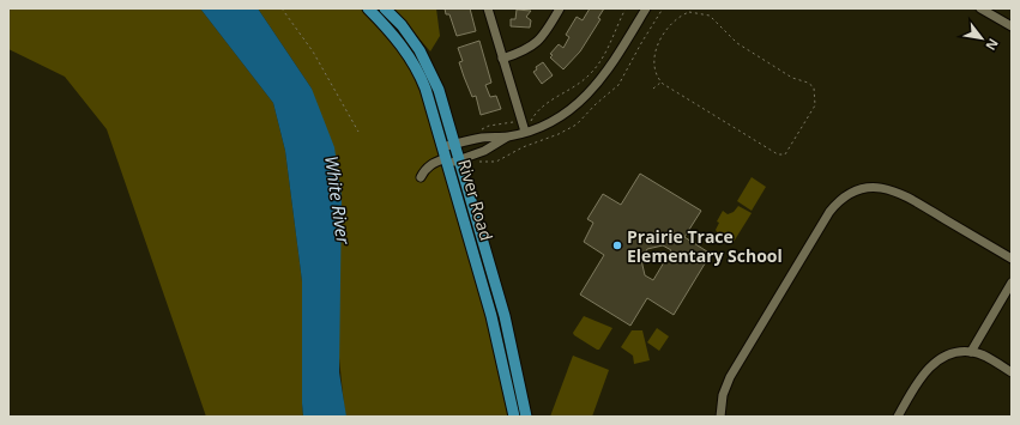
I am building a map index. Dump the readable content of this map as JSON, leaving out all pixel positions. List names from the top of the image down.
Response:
{
  "streets": {
    "main road": ["River Road"]
  },
  "water": ["White River"],
  "places": ["Prairie Trace Elementary School"],
  "north": "bottom right"
}
